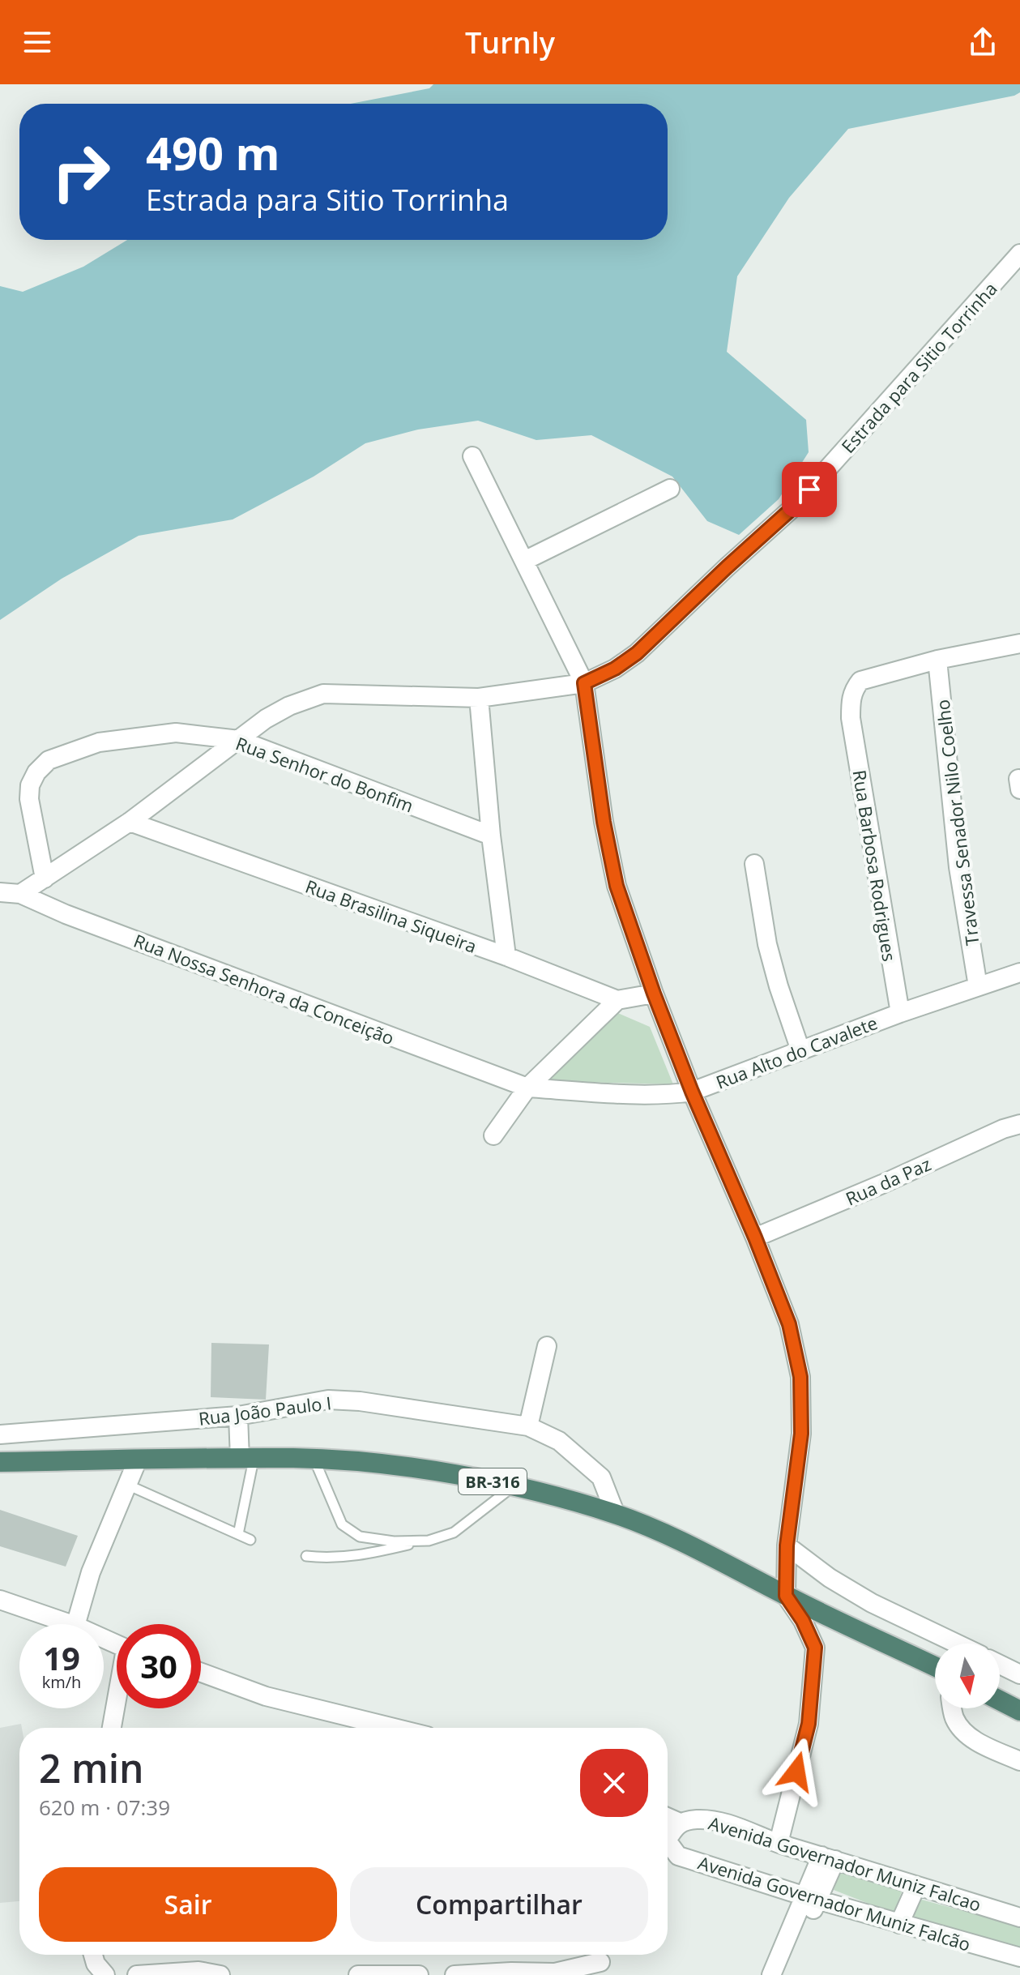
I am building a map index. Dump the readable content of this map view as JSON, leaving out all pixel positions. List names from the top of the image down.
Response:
{
  "streets": {
    "highway": ["BR-316"],
    "street": [
      "Estrada para Sitio Torrinha",
      "Rua Senhor do Bonfim",
      "Travessa Senador Nilo Coelho",
      "Rua Barbosa Rodrigues",
      "Rua Brasilina Siqueira",
      "Rua Nossa Senhora da Conceição",
      "Rua Alto do Cavalete",
      "Rua da Paz",
      "Rua João Paulo I",
      "Avenida Governador Muniz Falcao",
      "Avenida Governador Muniz Falcão"
    ]
  },
  "crossings": [
    ["Estrada para Sitio Torrinha", "Rua Senhor do Bonfim"],
    ["Estrada para Sitio Torrinha", "Rua Brasilina Siqueira"],
    ["Estrada para Sitio Torrinha", "Rua Nossa Senhora da Conceição"],
    ["Travessa Senador Nilo Coelho", "Rua Barbosa Rodrigues"],
    ["Travessa Senador Nilo Coelho", "Rua Alto do Cavalete"],
    ["Rua Barbosa Rodrigues", "Rua Alto do Cavalete"],
    ["Rua Nossa Senhora da Conceição", "Rua Alto do Cavalete"],
    ["Rua João Paulo I", "BR-316"],
    ["Avenida Governador Muniz Falcao", "Avenida Governador Muniz Falcão"]
  ],
  "north": "bottom",
  "page": {
    "header": "Turnly",
    "turn": ["490 m", "Estrada para Sitio Torrinha"],
    "speed": "19 km/h",
    "limit": "30",
    "heading": ["2 min", "620 m · 07:39"],
    "buttons": ["Sair", "Compartilhar"]
  }
}
